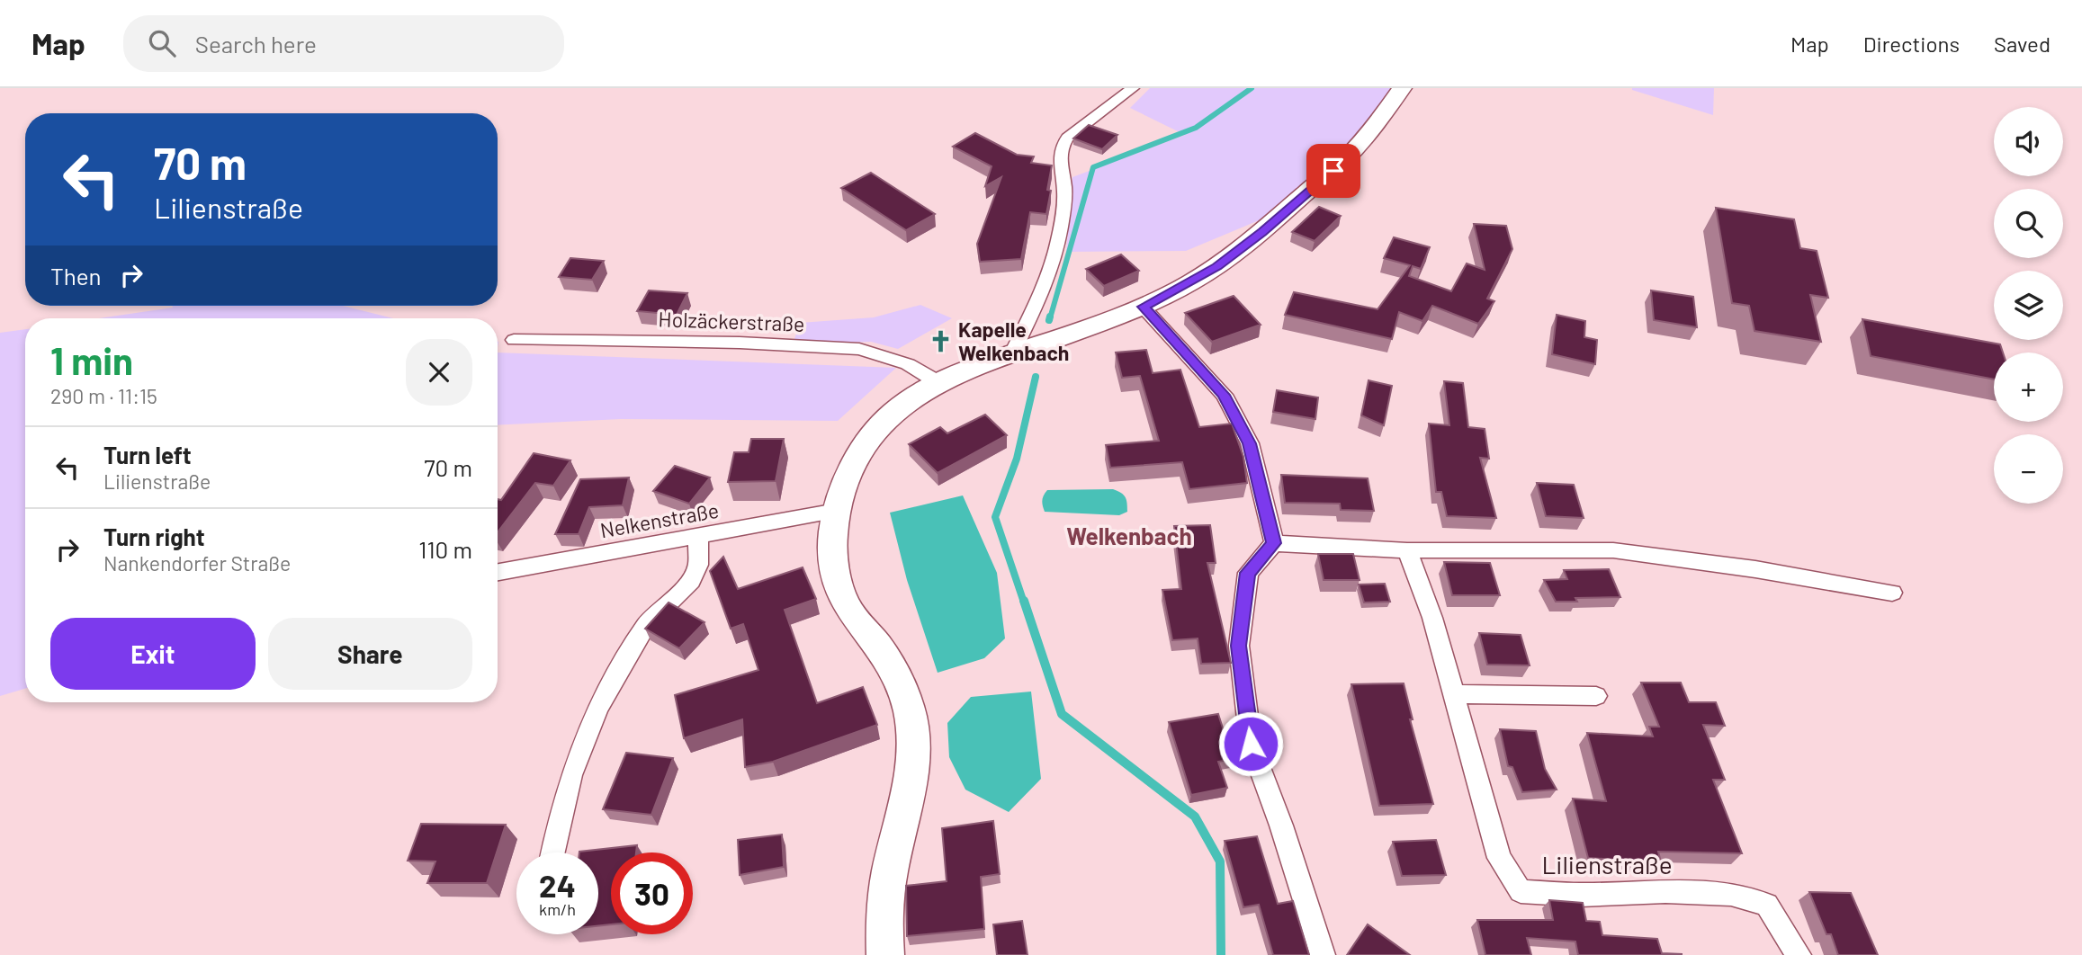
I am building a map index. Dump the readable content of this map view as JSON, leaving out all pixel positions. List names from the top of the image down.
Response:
{
  "streets": {
    "street": ["Holzäckerstraße", "Nelkenstraße", "Lilienstraße"]
  },
  "districts": ["Welkenbach"],
  "places": {
    "church": ["Kapelle Welkenbach"]
  },
  "page": {
    "header": "Map",
    "search": "Search here",
    "nav": ["Map", "Directions", "Saved"],
    "map_buttons": ["+", "−"],
    "turn": ["70 m", "Lilienstraße"],
    "then": "Then",
    "heading": ["1 min", "290 m · 11:15"],
    "list": [
      {
        "name": "Turn left",
        "note": "Lilienstraße",
        "value": "70 m"
      },
      {
        "name": "Turn right",
        "note": "Nankendorfer Straße",
        "value": "110 m"
      }
    ],
    "buttons": ["Exit", "Share"],
    "speed": "24 km/h",
    "limit": "30"
  }
}
